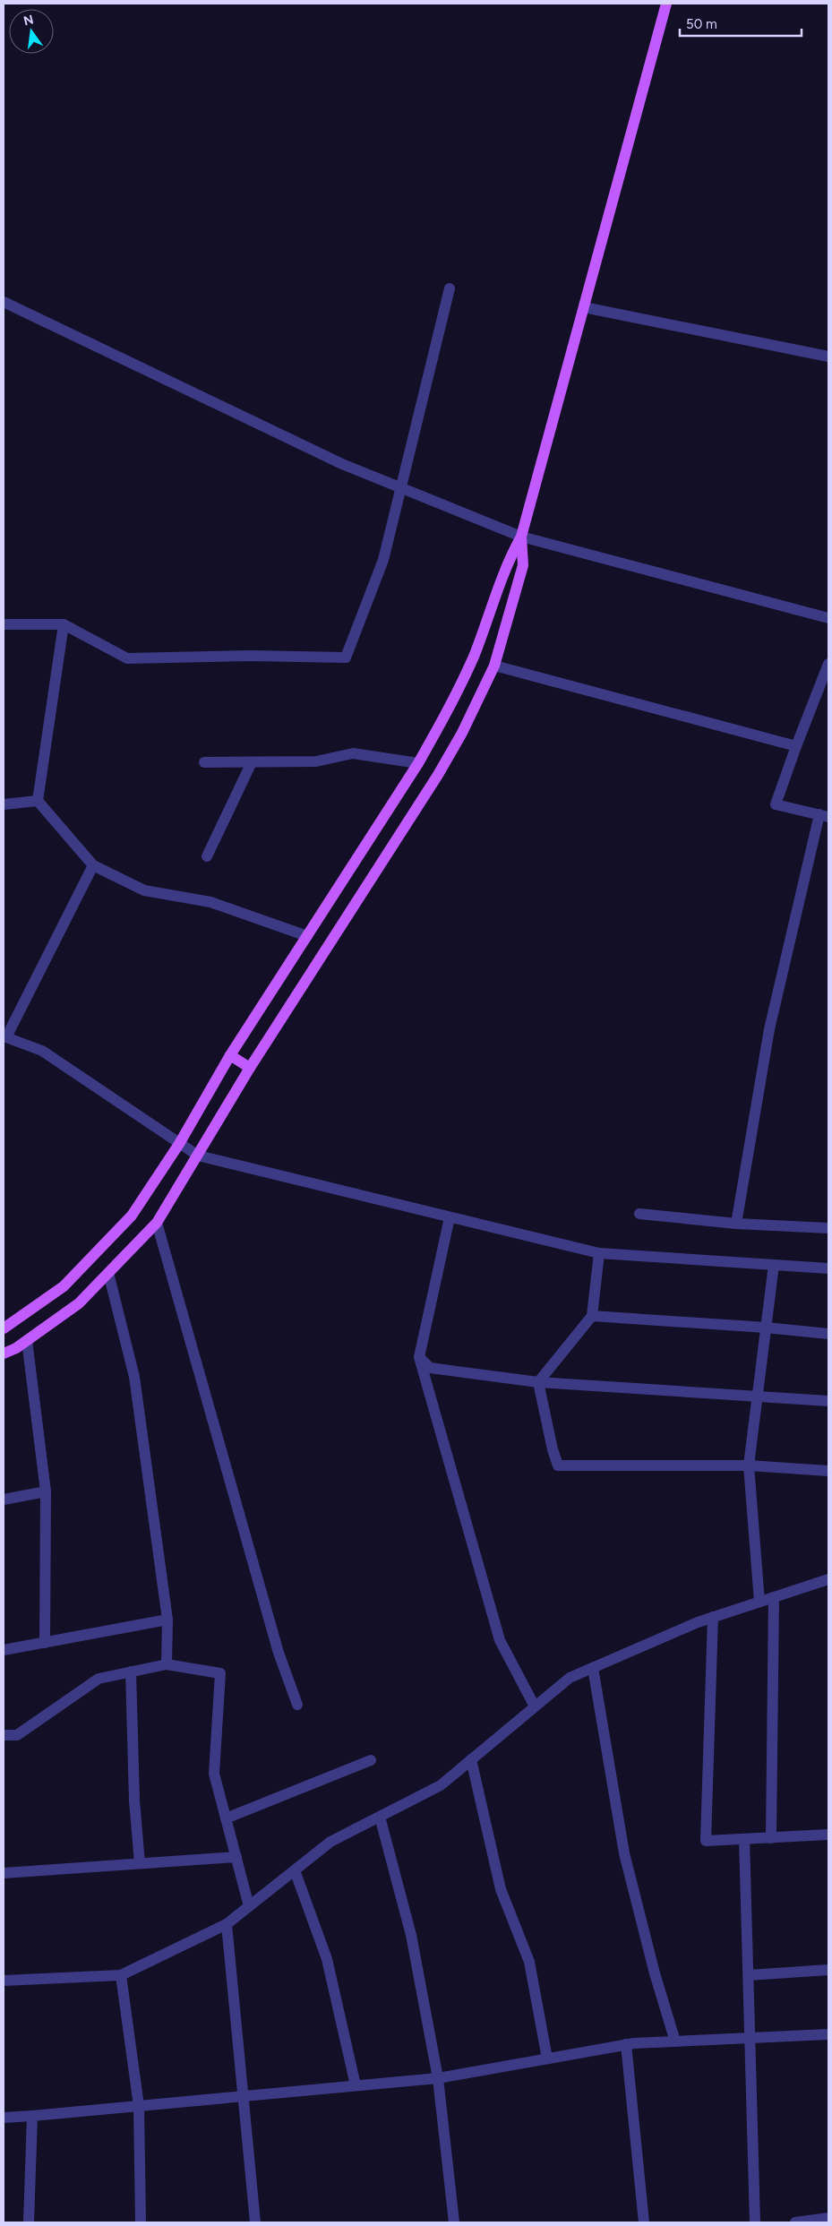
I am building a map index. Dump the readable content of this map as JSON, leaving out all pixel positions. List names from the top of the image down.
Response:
{
  "scale_bar": "50 m",
  "north": "top"
}
